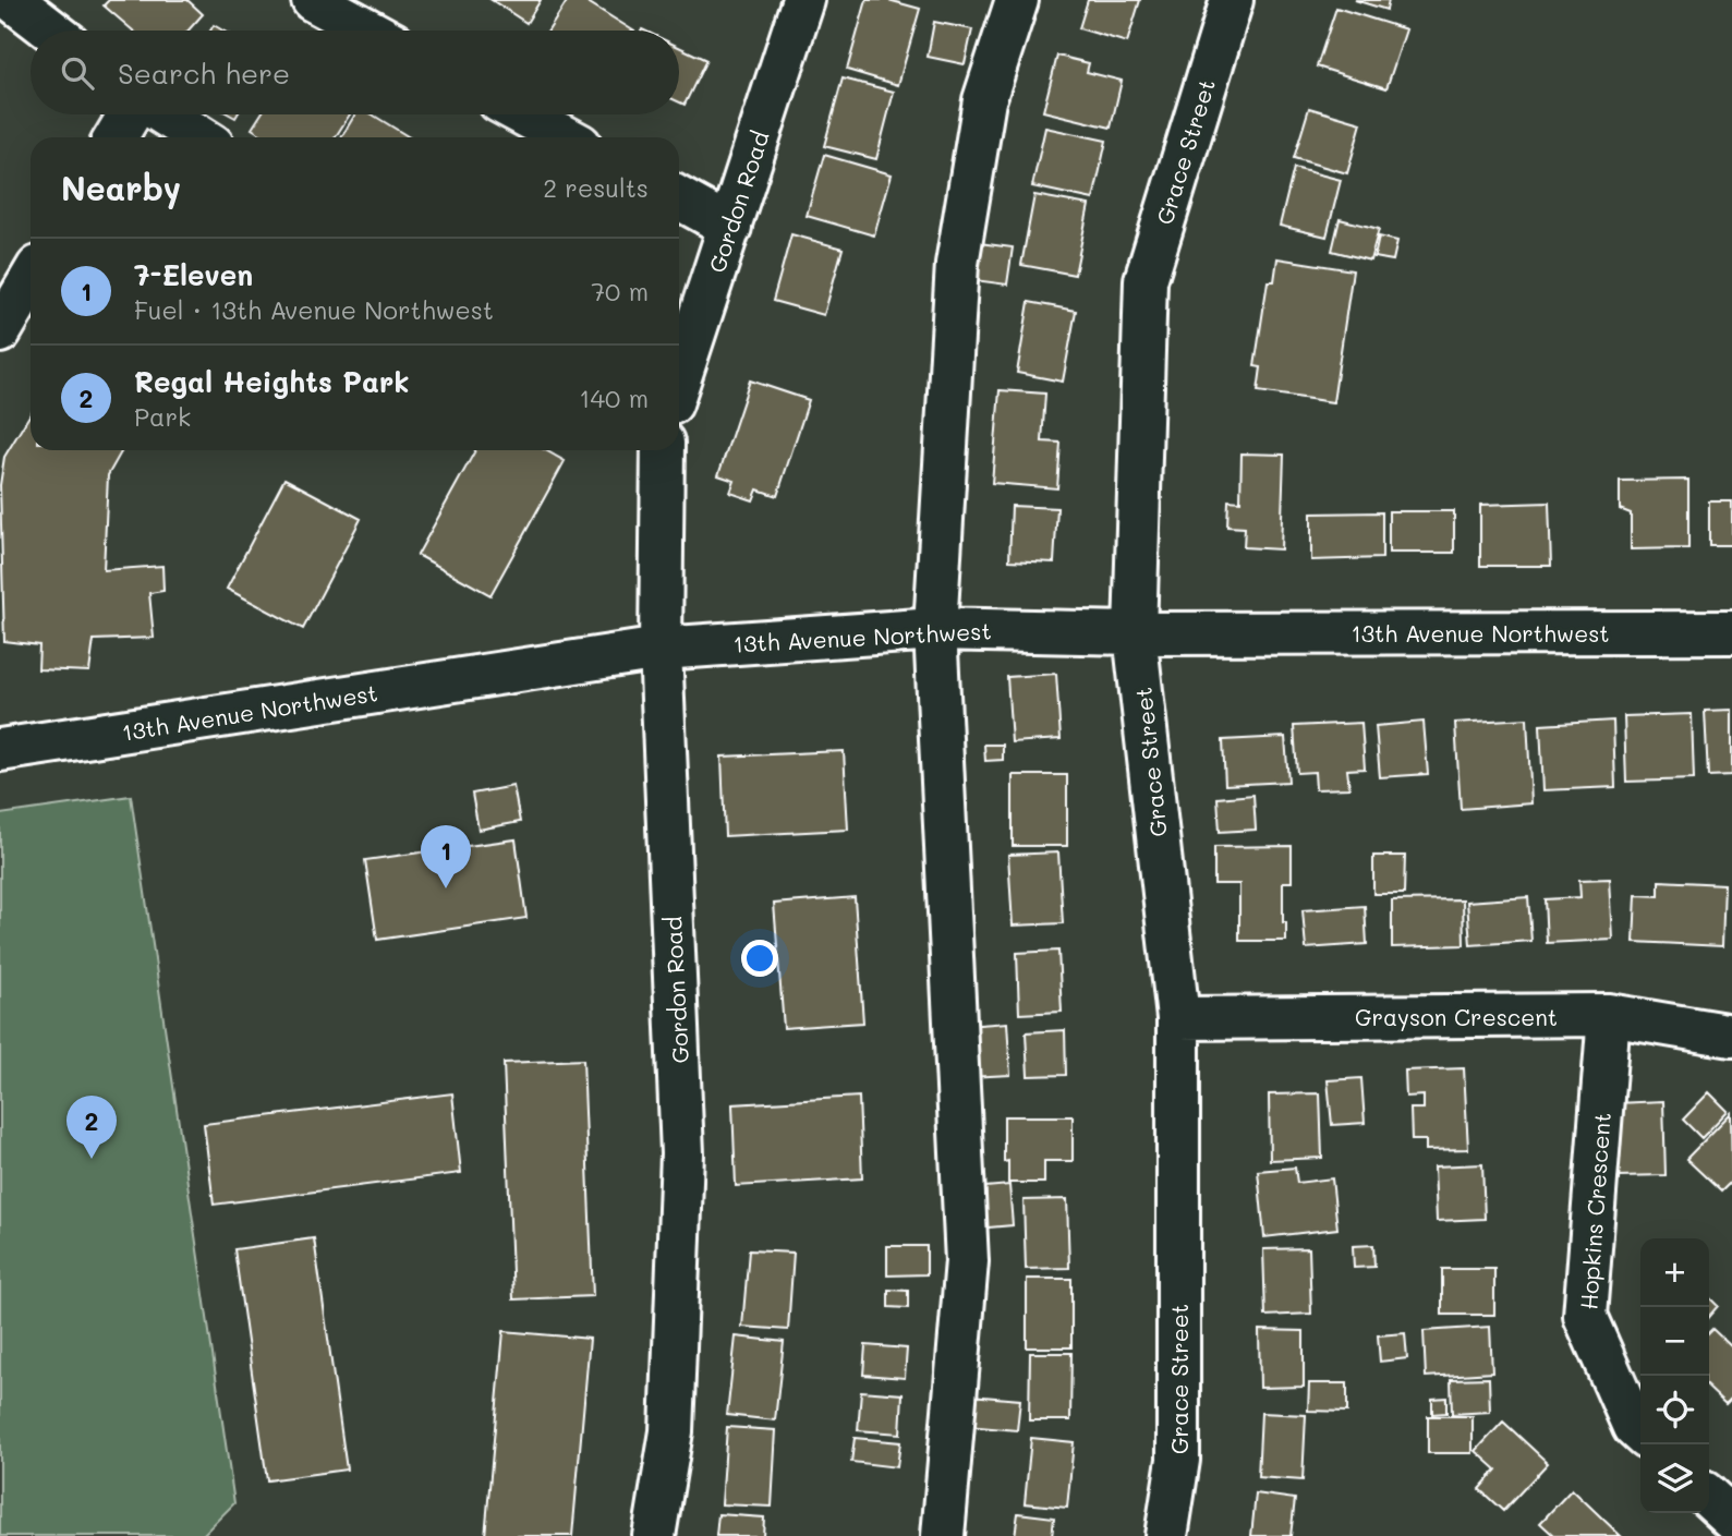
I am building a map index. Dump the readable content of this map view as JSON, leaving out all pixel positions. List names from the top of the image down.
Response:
{
  "streets": {
    "street": [
      "Grace Street",
      "Gordon Road",
      "13th Avenue Northwest",
      "Grayson Crescent",
      "Hopkins Crescent"
    ]
  },
  "crossings": [
    ["Grace Street", "13th Avenue Northwest"],
    ["Grace Street", "Grayson Crescent"],
    ["Gordon Road", "13th Avenue Northwest"],
    ["Grayson Crescent", "Hopkins Crescent"]
  ],
  "page": {
    "search": "Search here",
    "heading": ["Nearby", "2 results"],
    "list": [
      {
        "mark": "1",
        "name": "7-Eleven",
        "note": "Fuel · 13th Avenue Northwest",
        "value": "70 m"
      },
      {
        "mark": "2",
        "name": "Regal Heights Park",
        "note": "Park",
        "value": "140 m"
      }
    ],
    "pins": ["1", "2"],
    "map_buttons": ["+", "−"]
  }
}
